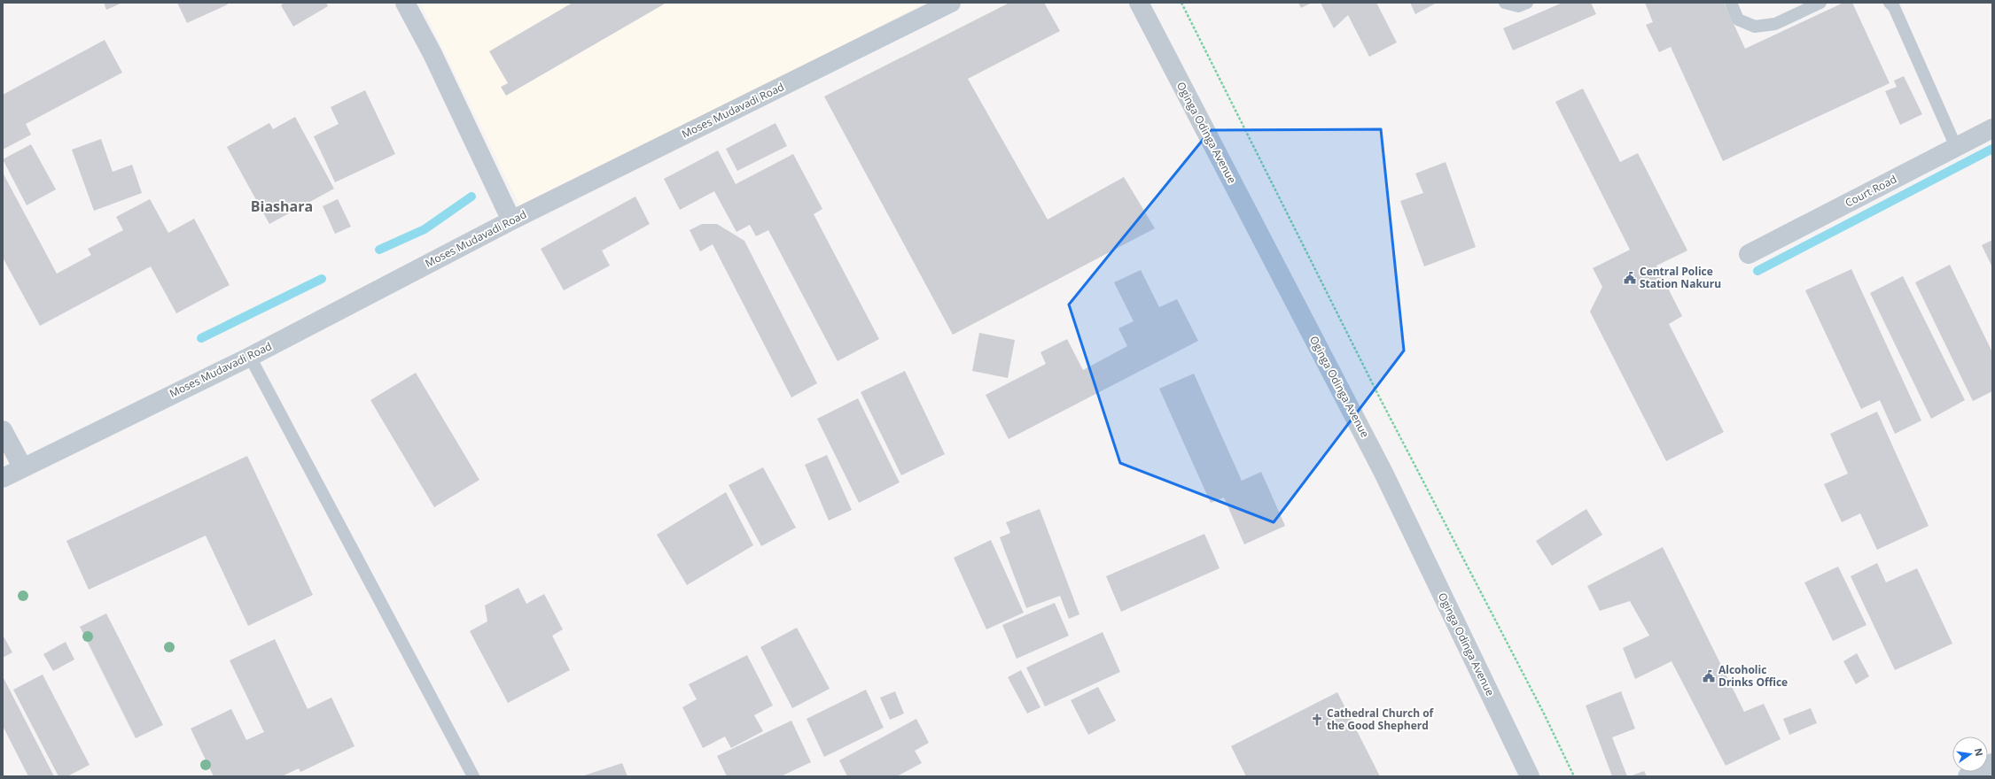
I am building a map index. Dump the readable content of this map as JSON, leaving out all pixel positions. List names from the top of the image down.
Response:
{
  "streets": {
    "street": ["Moses Mudavadi Road", "Oginga Odinga Avenue", "Court Road"]
  },
  "districts": ["Biashara"],
  "places": {
    "public building": ["Central Police Station Nakuru", "Alcoholic Drinks Office"],
    "church": ["Cathedral Church of the Good Shepherd"]
  },
  "north": "right"
}
